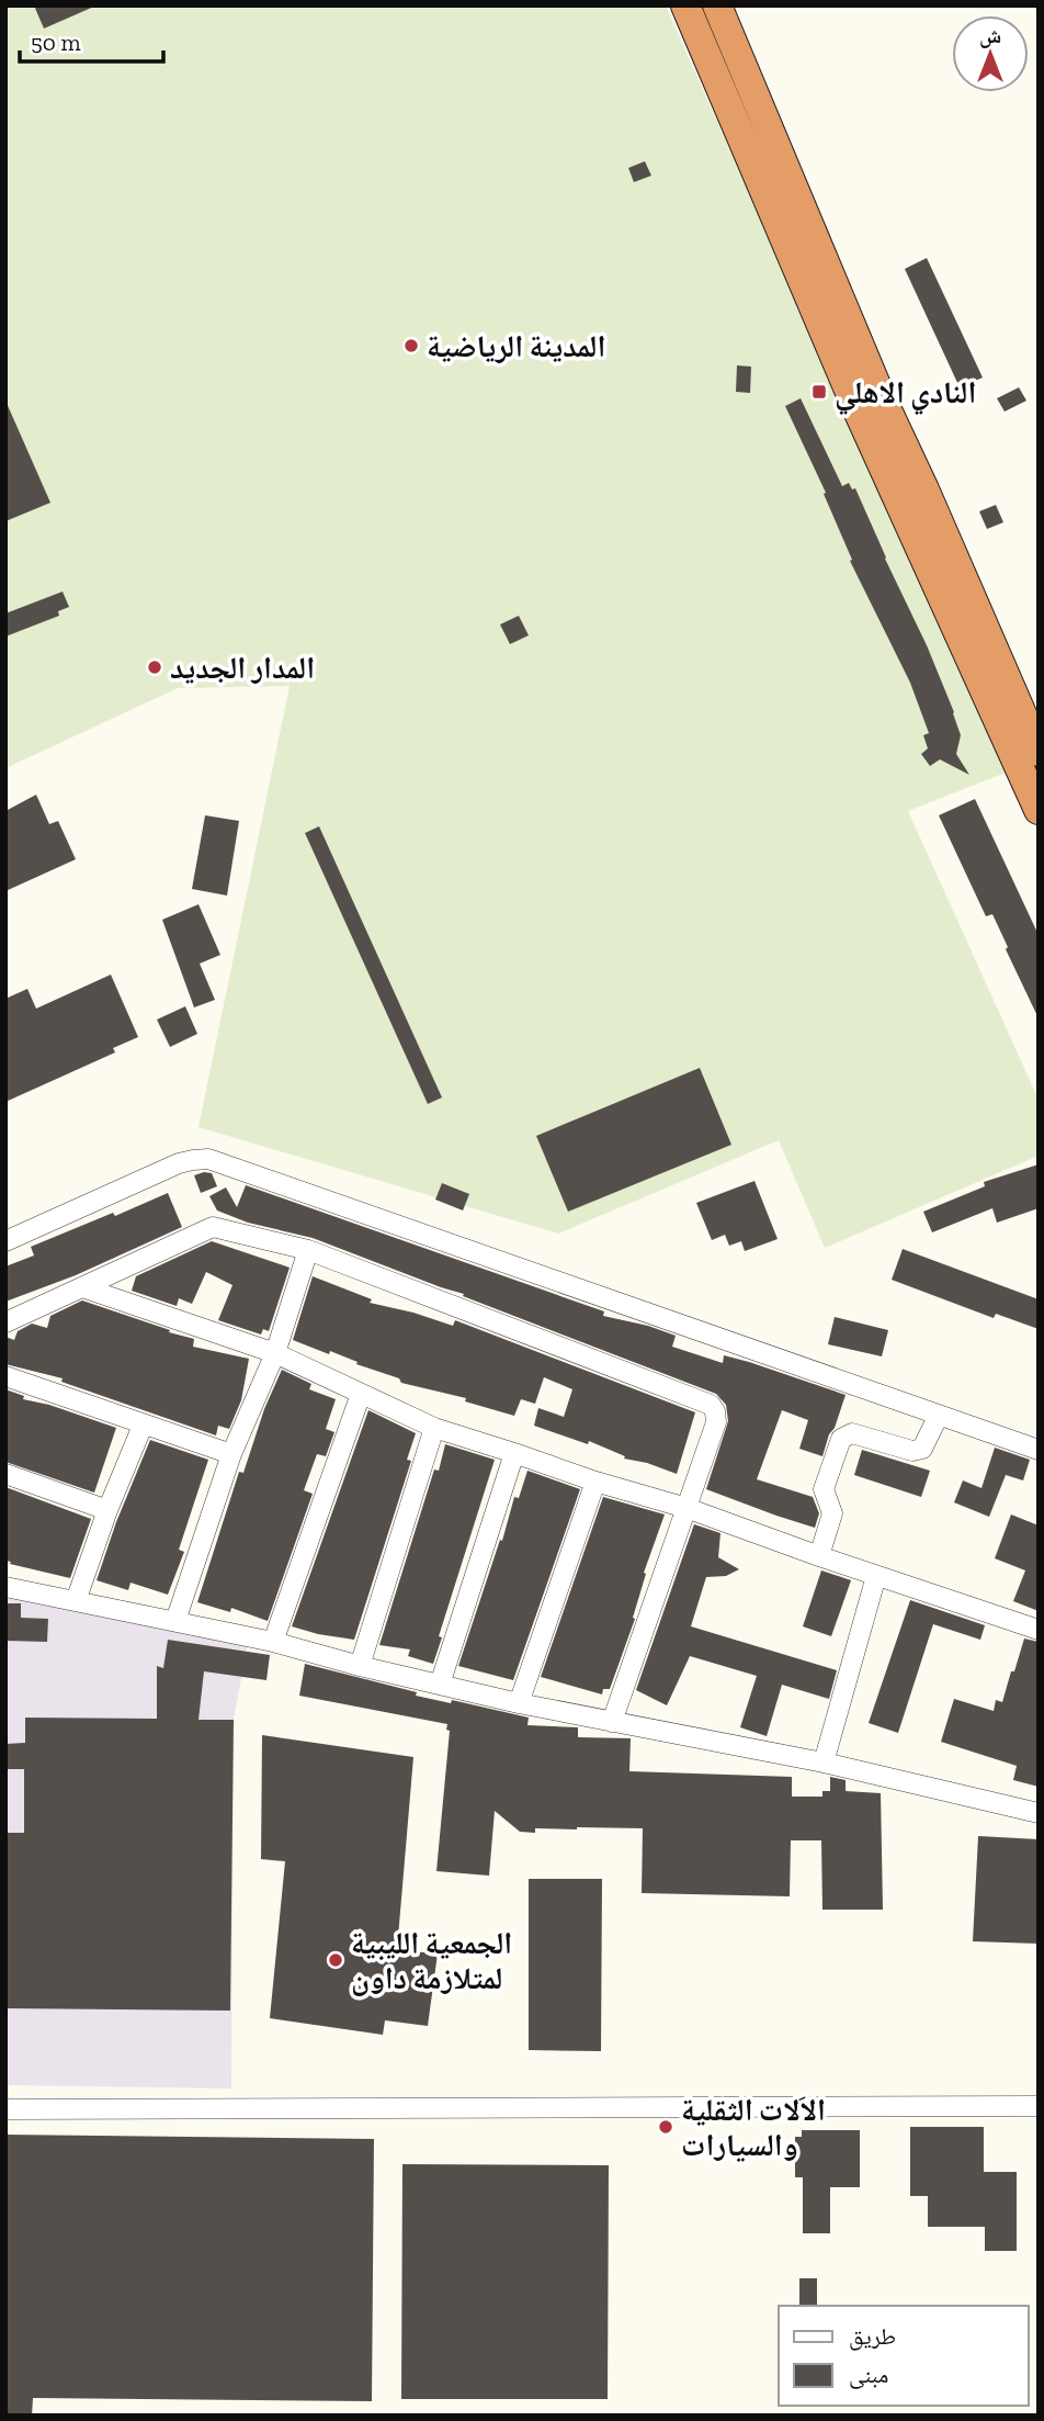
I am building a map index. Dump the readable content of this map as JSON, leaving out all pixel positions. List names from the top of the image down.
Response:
{
  "places": {
    "other": [
      "المدينة الرياضية",
      "المدار الجديد",
      "الجمعية الليبية لمتلازمة داون",
      "الاَلات الثقلية والسيارات"
    ],
    "transit": ["النادي الاهلي"]
  },
  "legend": ["طريق", "مبنى"],
  "scale_bar": "50 m",
  "north": "top"
}
